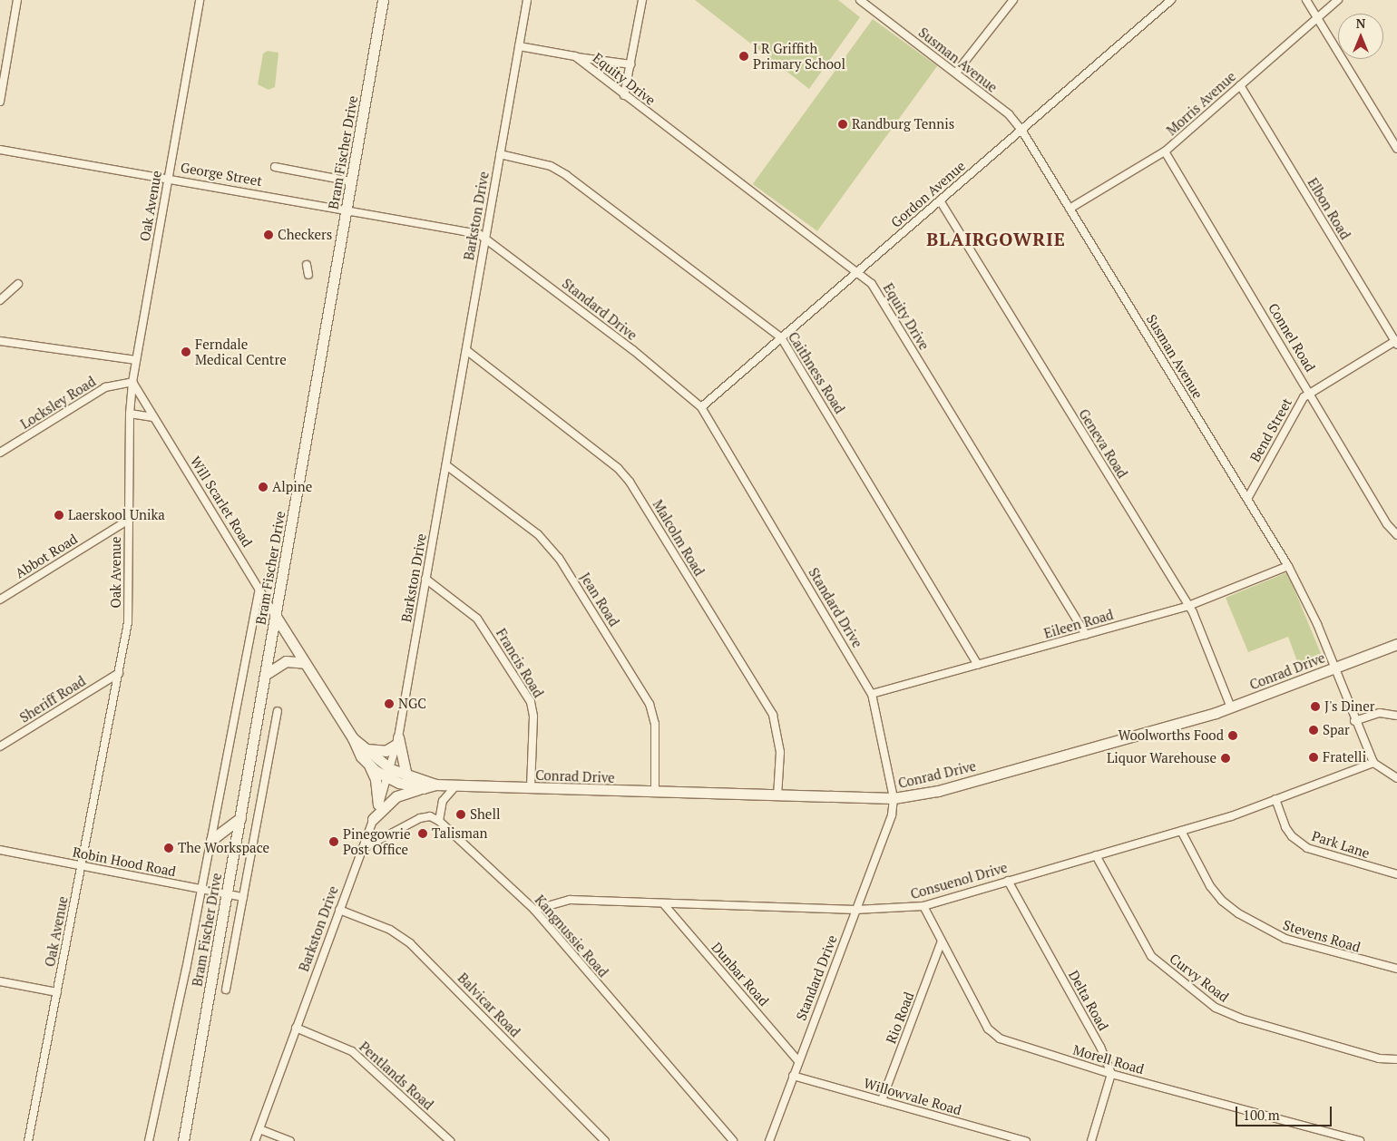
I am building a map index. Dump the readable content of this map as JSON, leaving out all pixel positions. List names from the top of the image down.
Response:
{
  "streets": {
    "street": [
      "Susman Avenue",
      "Equity Drive",
      "Morris Avenue",
      "Bram Fischer Drive",
      "George Street",
      "Gordon Avenue",
      "Oak Avenue",
      "Elbon Road",
      "Barkston Drive",
      "Standard Drive",
      "Connel Road",
      "Caithness Road",
      "Locksley Road",
      "Bend Street",
      "Geneva Road",
      "Will Scarlet Road",
      "Malcolm Road",
      "Abbot Road",
      "Jean Road",
      "Eileen Road",
      "Francis Road",
      "Conrad Drive",
      "Sheriff Road",
      "Park Lane",
      "Robin Hood Road",
      "Consuenol Drive",
      "Kangnussie Road",
      "Stevens Road",
      "Dunbar Road",
      "Curvy Road",
      "Delta Road",
      "Balvicar Road",
      "Rio Road",
      "Morell Road",
      "Pentlands Road",
      "Willowvale Road"
    ]
  },
  "crossings": [
    ["Susman Avenue", "Morris Avenue"],
    ["Susman Avenue", "Gordon Avenue"],
    ["Susman Avenue", "Bend Street"],
    ["Susman Avenue", "Eileen Road"],
    ["Susman Avenue", "Conrad Drive"],
    ["Susman Avenue", "Consuenol Drive"],
    ["Equity Drive", "Gordon Avenue"],
    ["Equity Drive", "Barkston Drive"],
    ["Equity Drive", "Eileen Road"],
    ["Morris Avenue", "Elbon Road"],
    ["Morris Avenue", "Connel Road"],
    ["Bram Fischer Drive", "George Street"],
    ["Bram Fischer Drive", "Will Scarlet Road"],
    ["Bram Fischer Drive", "Robin Hood Road"],
    ["George Street", "Oak Avenue"],
    ["George Street", "Standard Drive"],
    ["Gordon Avenue", "Standard Drive"],
    ["Gordon Avenue", "Caithness Road"],
    ["Gordon Avenue", "Geneva Road"],
    ["Oak Avenue", "Locksley Road"],
    ["Oak Avenue", "Will Scarlet Road"],
    ["Oak Avenue", "Abbot Road"],
    ["Oak Avenue", "Sheriff Road"],
    ["Oak Avenue", "Robin Hood Road"],
    ["Elbon Road", "Bend Street"],
    ["Barkston Drive", "Standard Drive"],
    ["Barkston Drive", "Caithness Road"],
    ["Barkston Drive", "Will Scarlet Road"],
    ["Barkston Drive", "Malcolm Road"],
    ["Barkston Drive", "Jean Road"],
    ["Barkston Drive", "Francis Road"],
    ["Barkston Drive", "Conrad Drive"],
    ["Barkston Drive", "Balvicar Road"],
    ["Barkston Drive", "Pentlands Road"],
    ["Standard Drive", "Eileen Road"],
    ["Standard Drive", "Conrad Drive"],
    ["Standard Drive", "Consuenol Drive"],
    ["Standard Drive", "Dunbar Road"],
    ["Standard Drive", "Willowvale Road"],
    ["Connel Road", "Bend Street"],
    ["Caithness Road", "Eileen Road"],
    ["Locksley Road", "Will Scarlet Road"],
    ["Geneva Road", "Eileen Road"],
    ["Geneva Road", "Conrad Drive"],
    ["Will Scarlet Road", "Conrad Drive"],
    ["Malcolm Road", "Conrad Drive"],
    ["Jean Road", "Conrad Drive"],
    ["Francis Road", "Conrad Drive"],
    ["Park Lane", "Consuenol Drive"],
    ["Consuenol Drive", "Kangnussie Road"],
    ["Consuenol Drive", "Stevens Road"],
    ["Consuenol Drive", "Dunbar Road"],
    ["Consuenol Drive", "Curvy Road"],
    ["Consuenol Drive", "Delta Road"],
    ["Consuenol Drive", "Morell Road"],
    ["Delta Road", "Morell Road"],
    ["Rio Road", "Morell Road"],
    ["Rio Road", "Willowvale Road"]
  ],
  "districts": ["BLAIRGOWRIE"],
  "places": [
    "I R Griffith Primary School",
    "Randburg Tennis",
    "Checkers",
    "Ferndale Medical Centre",
    "Alpine",
    "Laerskool Unika",
    "NGC",
    "J's Diner",
    "Spar",
    "Woolworths Food",
    "Fratelli",
    "Liquor Warehouse",
    "Shell",
    "Talisman",
    "Pinegowrie Post Office",
    "The Workspace"
  ],
  "scale_bar": "100 m",
  "north": "top"
}
